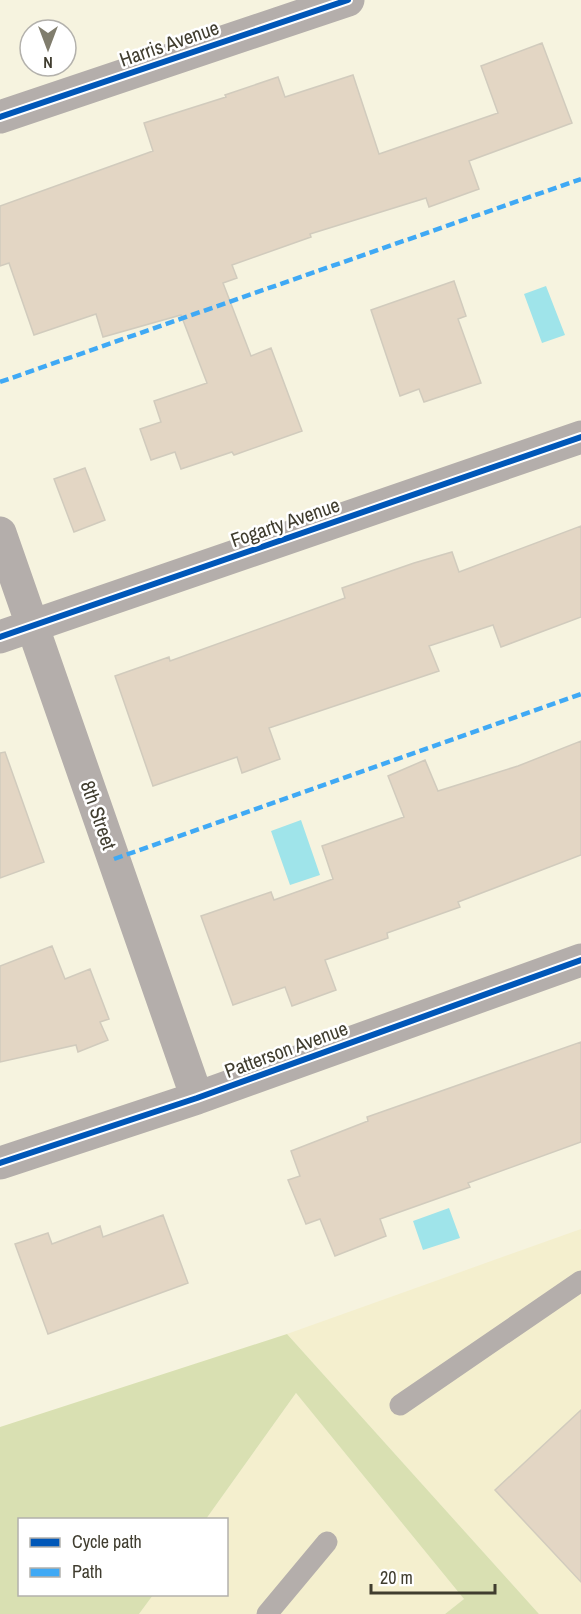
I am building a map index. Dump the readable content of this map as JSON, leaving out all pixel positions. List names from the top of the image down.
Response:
{
  "streets": {
    "street": [
      "Harris Avenue",
      "Fogarty Avenue",
      "8th Street",
      "Patterson Avenue"
    ]
  },
  "crossings": [
    ["Fogarty Avenue", "8th Street"],
    ["8th Street", "Patterson Avenue"]
  ],
  "legend": ["Cycle path", "Path"],
  "scale_bar": "20 m",
  "north": "bottom"
}
